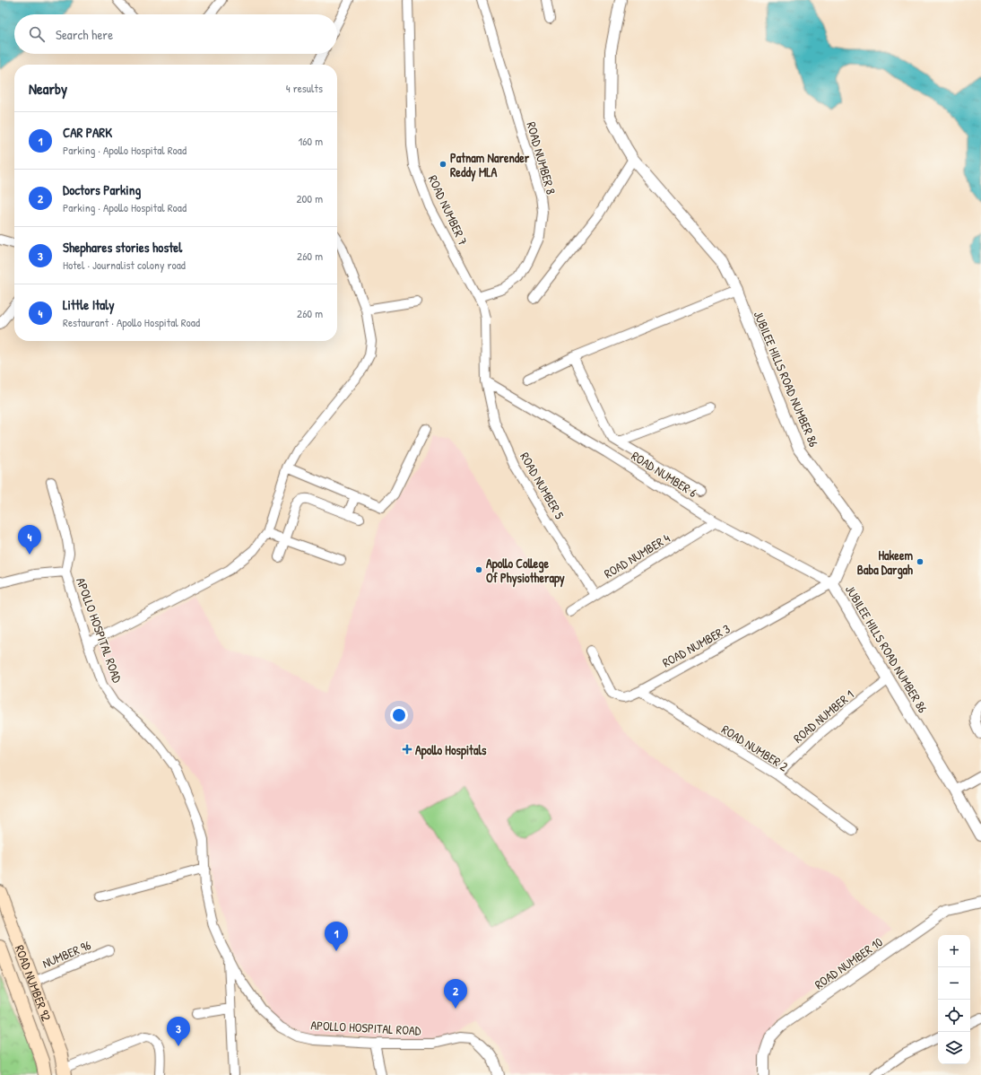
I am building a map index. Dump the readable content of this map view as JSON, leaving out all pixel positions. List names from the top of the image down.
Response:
{
  "streets": {
    "main road": ["ROAD NUMBER 92"],
    "street": [
      "ROAD NUMBER 8",
      "ROAD NUMBER 7",
      "JUBILEE HILLS ROAD NUMBER 86",
      "ROAD NUMBER 6",
      "ROAD NUMBER 5",
      "ROAD NUMBER 4",
      "APOLLO HOSPITAL ROAD",
      "ROAD NUMBER 3",
      "ROAD NUMBER 1",
      "ROAD NUMBER 2",
      "NUMBER 96",
      "ROAD NUMBER 10"
    ]
  },
  "crossings": [
    ["ROAD NUMBER 8", "ROAD NUMBER 7"],
    ["ROAD NUMBER 7", "ROAD NUMBER 6"],
    ["ROAD NUMBER 7", "ROAD NUMBER 5"],
    ["JUBILEE HILLS ROAD NUMBER 86", "ROAD NUMBER 6"],
    ["JUBILEE HILLS ROAD NUMBER 86", "ROAD NUMBER 3"],
    ["JUBILEE HILLS ROAD NUMBER 86", "ROAD NUMBER 1"],
    ["ROAD NUMBER 6", "ROAD NUMBER 5"],
    ["ROAD NUMBER 6", "ROAD NUMBER 4"],
    ["ROAD NUMBER 6", "ROAD NUMBER 3"],
    ["ROAD NUMBER 5", "ROAD NUMBER 4"],
    ["ROAD NUMBER 3", "ROAD NUMBER 2"],
    ["ROAD NUMBER 1", "ROAD NUMBER 2"],
    ["NUMBER 96", "ROAD NUMBER 92"]
  ],
  "places": {
    "other": ["Patnam Narender Reddy MLA", "Hakeem Baba Dargah", "Apollo College Of Physiotherapy"],
    "health": ["Apollo Hospitals"]
  },
  "page": {
    "search": "Search here",
    "heading": ["Nearby", "4 results"],
    "list": [
      {
        "mark": "1",
        "name": "CAR PARK",
        "note": "Parking · Apollo Hospital Road",
        "value": "160 m"
      },
      {
        "mark": "2",
        "name": "Doctors Parking",
        "note": "Parking · Apollo Hospital Road",
        "value": "200 m"
      },
      {
        "mark": "3",
        "name": "Shephares stories hostel",
        "note": "Hotel · Journalist colony road",
        "value": "260 m"
      },
      {
        "mark": "4",
        "name": "Little Italy",
        "note": "Restaurant · Apollo Hospital Road",
        "value": "260 m"
      }
    ],
    "pins": [
      "4",
      "1",
      "2",
      "3"
    ],
    "map_buttons": ["+", "−"]
  }
}
